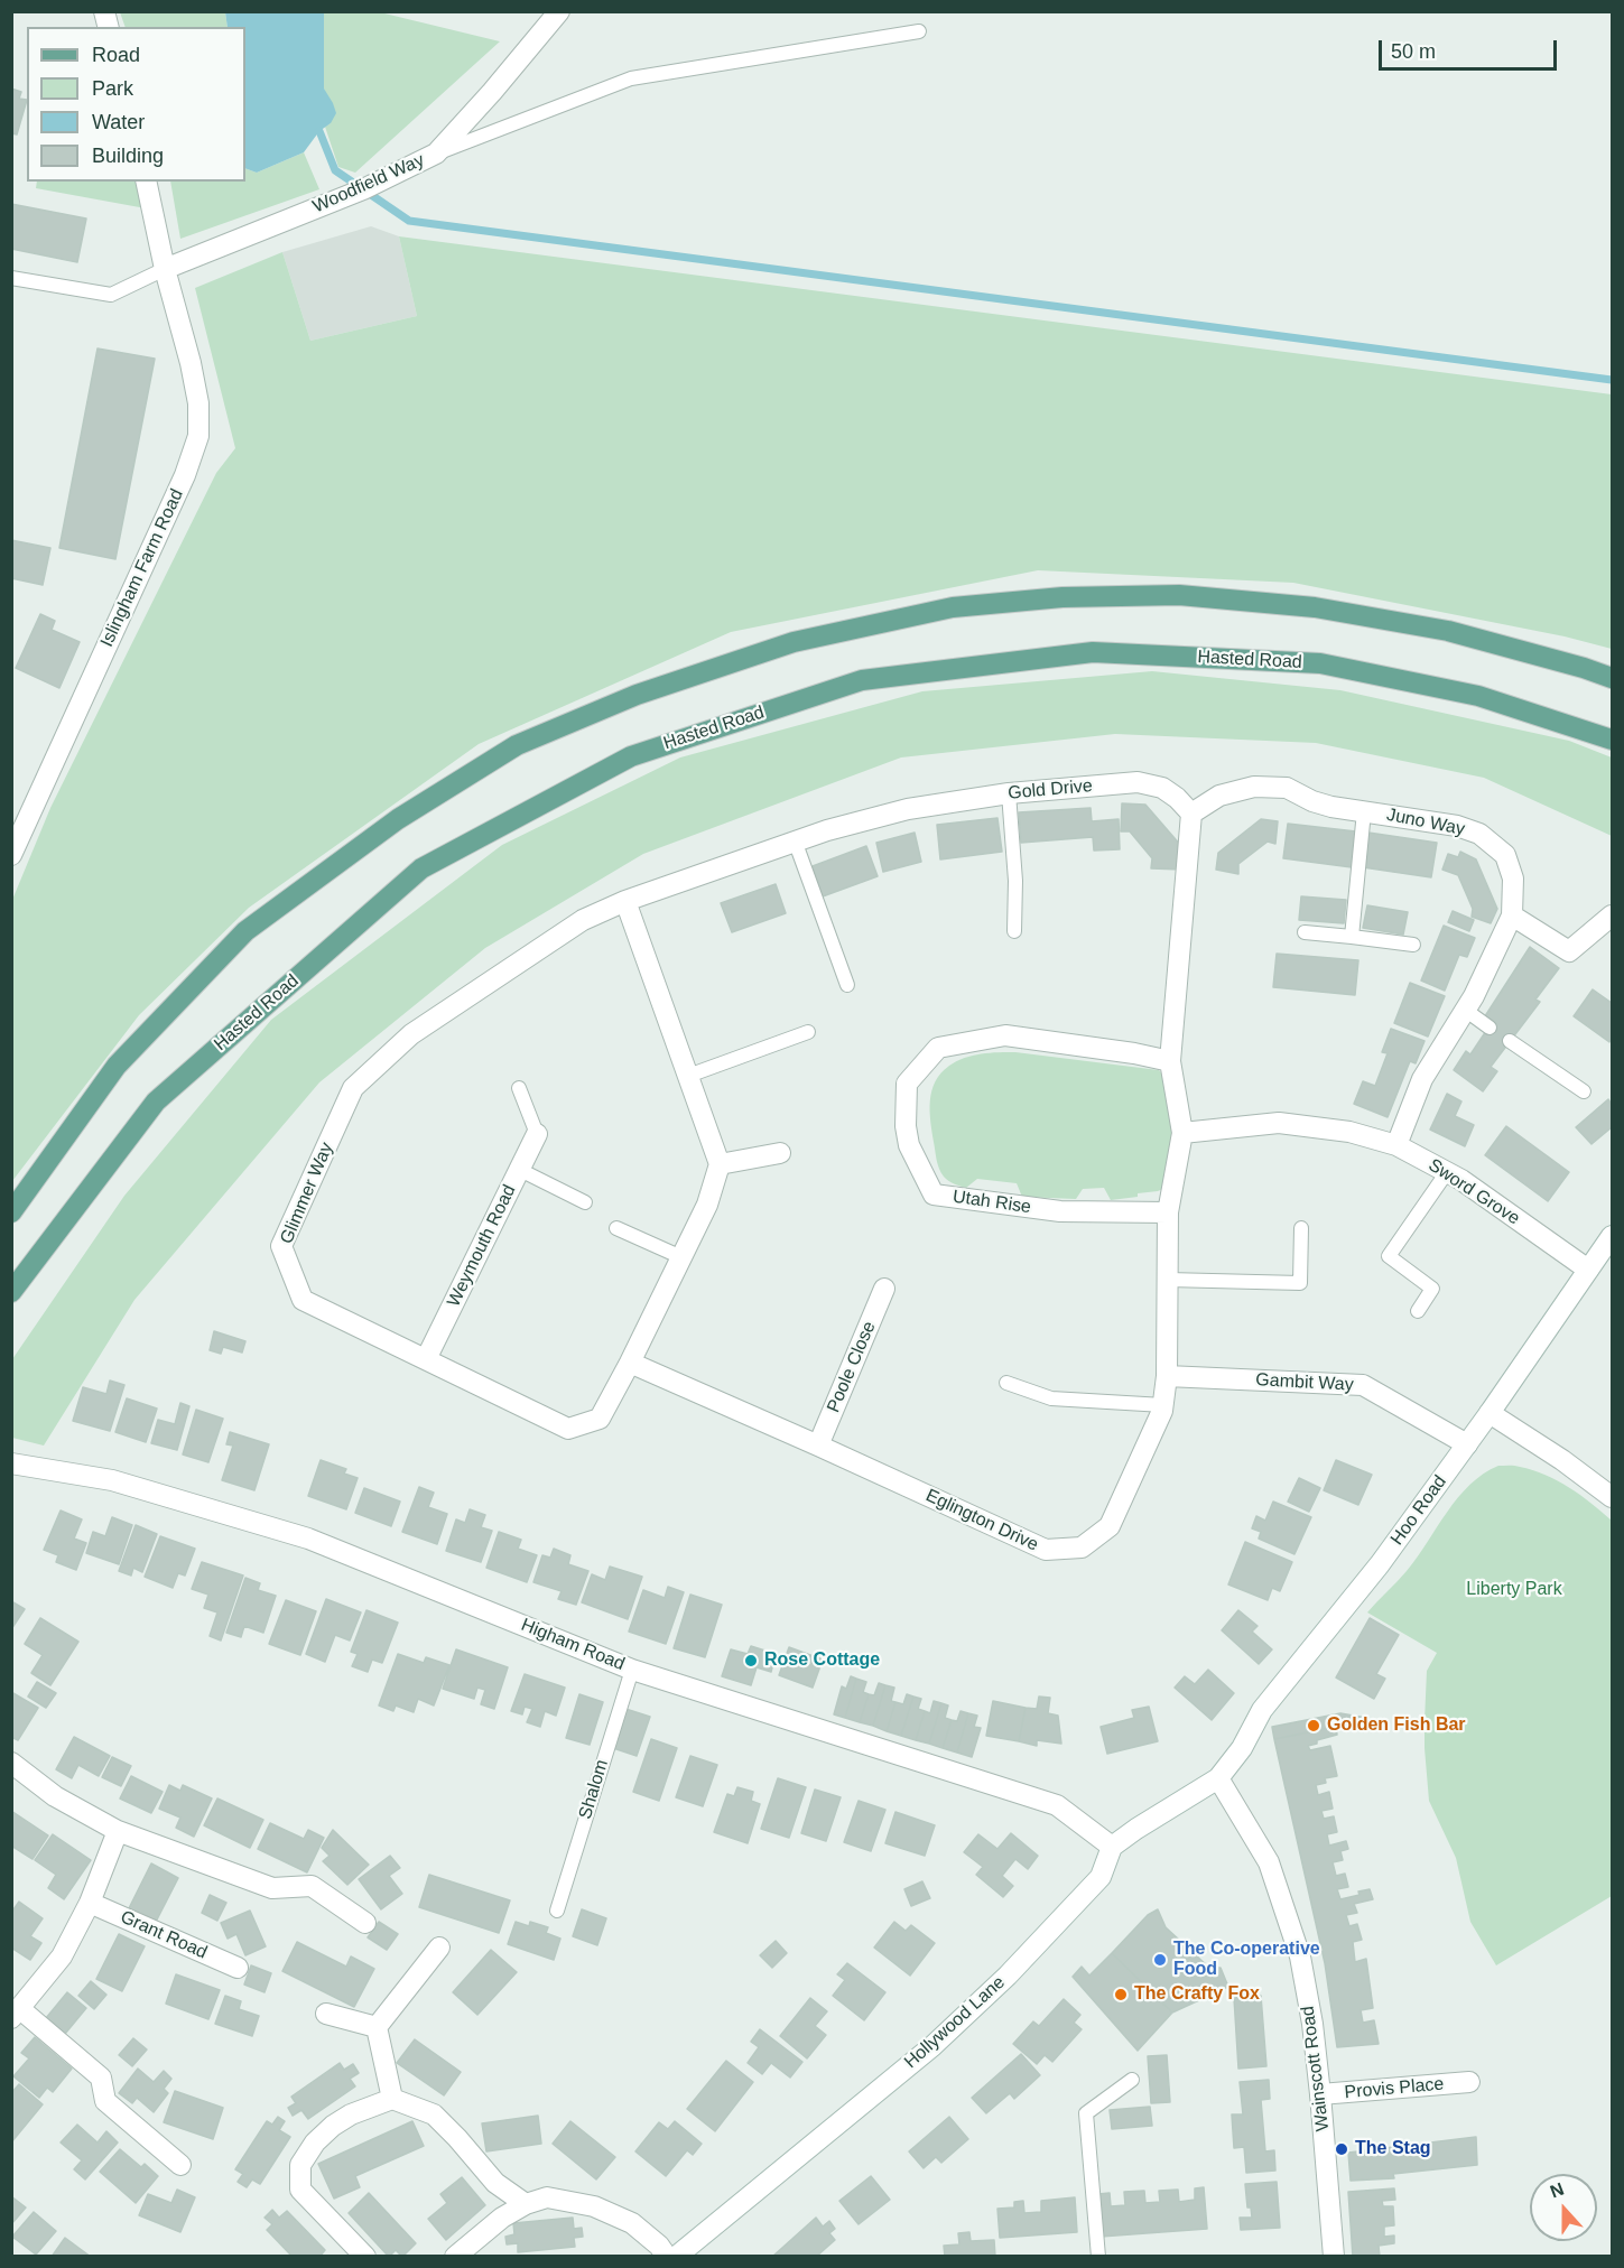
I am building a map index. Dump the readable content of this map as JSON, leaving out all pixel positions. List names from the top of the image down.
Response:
{
  "streets": {
    "main road": ["Hasted Road"],
    "street": [
      "Woodfield Way",
      "Islingham Farm Road",
      "Gold Drive",
      "Juno Way",
      "Sword Grove",
      "Glimmer Way",
      "Utah Rise",
      "Weymouth Road",
      "Poole Close",
      "Gambit Way",
      "Hoo Road",
      "Eglington Drive",
      "Higham Road",
      "Grant Road",
      "Hollywood Lane",
      "Wainscott Road",
      "Provis Place"
    ],
    "lane": ["Shalom"]
  },
  "crossings": [
    ["Woodfield Way", "Islingham Farm Road"],
    ["Gold Drive", "Juno Way"],
    ["Gold Drive", "Glimmer Way"],
    ["Juno Way", "Sword Grove"],
    ["Sword Grove", "Hoo Road"],
    ["Sword Grove", "Eglington Drive"],
    ["Glimmer Way", "Weymouth Road"],
    ["Glimmer Way", "Eglington Drive"],
    ["Utah Rise", "Eglington Drive"],
    ["Poole Close", "Eglington Drive"],
    ["Gambit Way", "Hoo Road"],
    ["Gambit Way", "Eglington Drive"],
    ["Hoo Road", "Wainscott Road"],
    ["Higham Road", "Shalom"],
    ["Higham Road", "Hollywood Lane"],
    ["Wainscott Road", "Provis Place"]
  ],
  "parks": ["Liberty Park"],
  "places": [
    "Rose Cottage",
    "Golden Fish Bar",
    "The Co-operative Food",
    "The Crafty Fox",
    "The Stag"
  ],
  "legend": [
    "Road",
    "Park",
    "Water",
    "Building"
  ],
  "scale_bar": "50 m",
  "north": "top"
}
